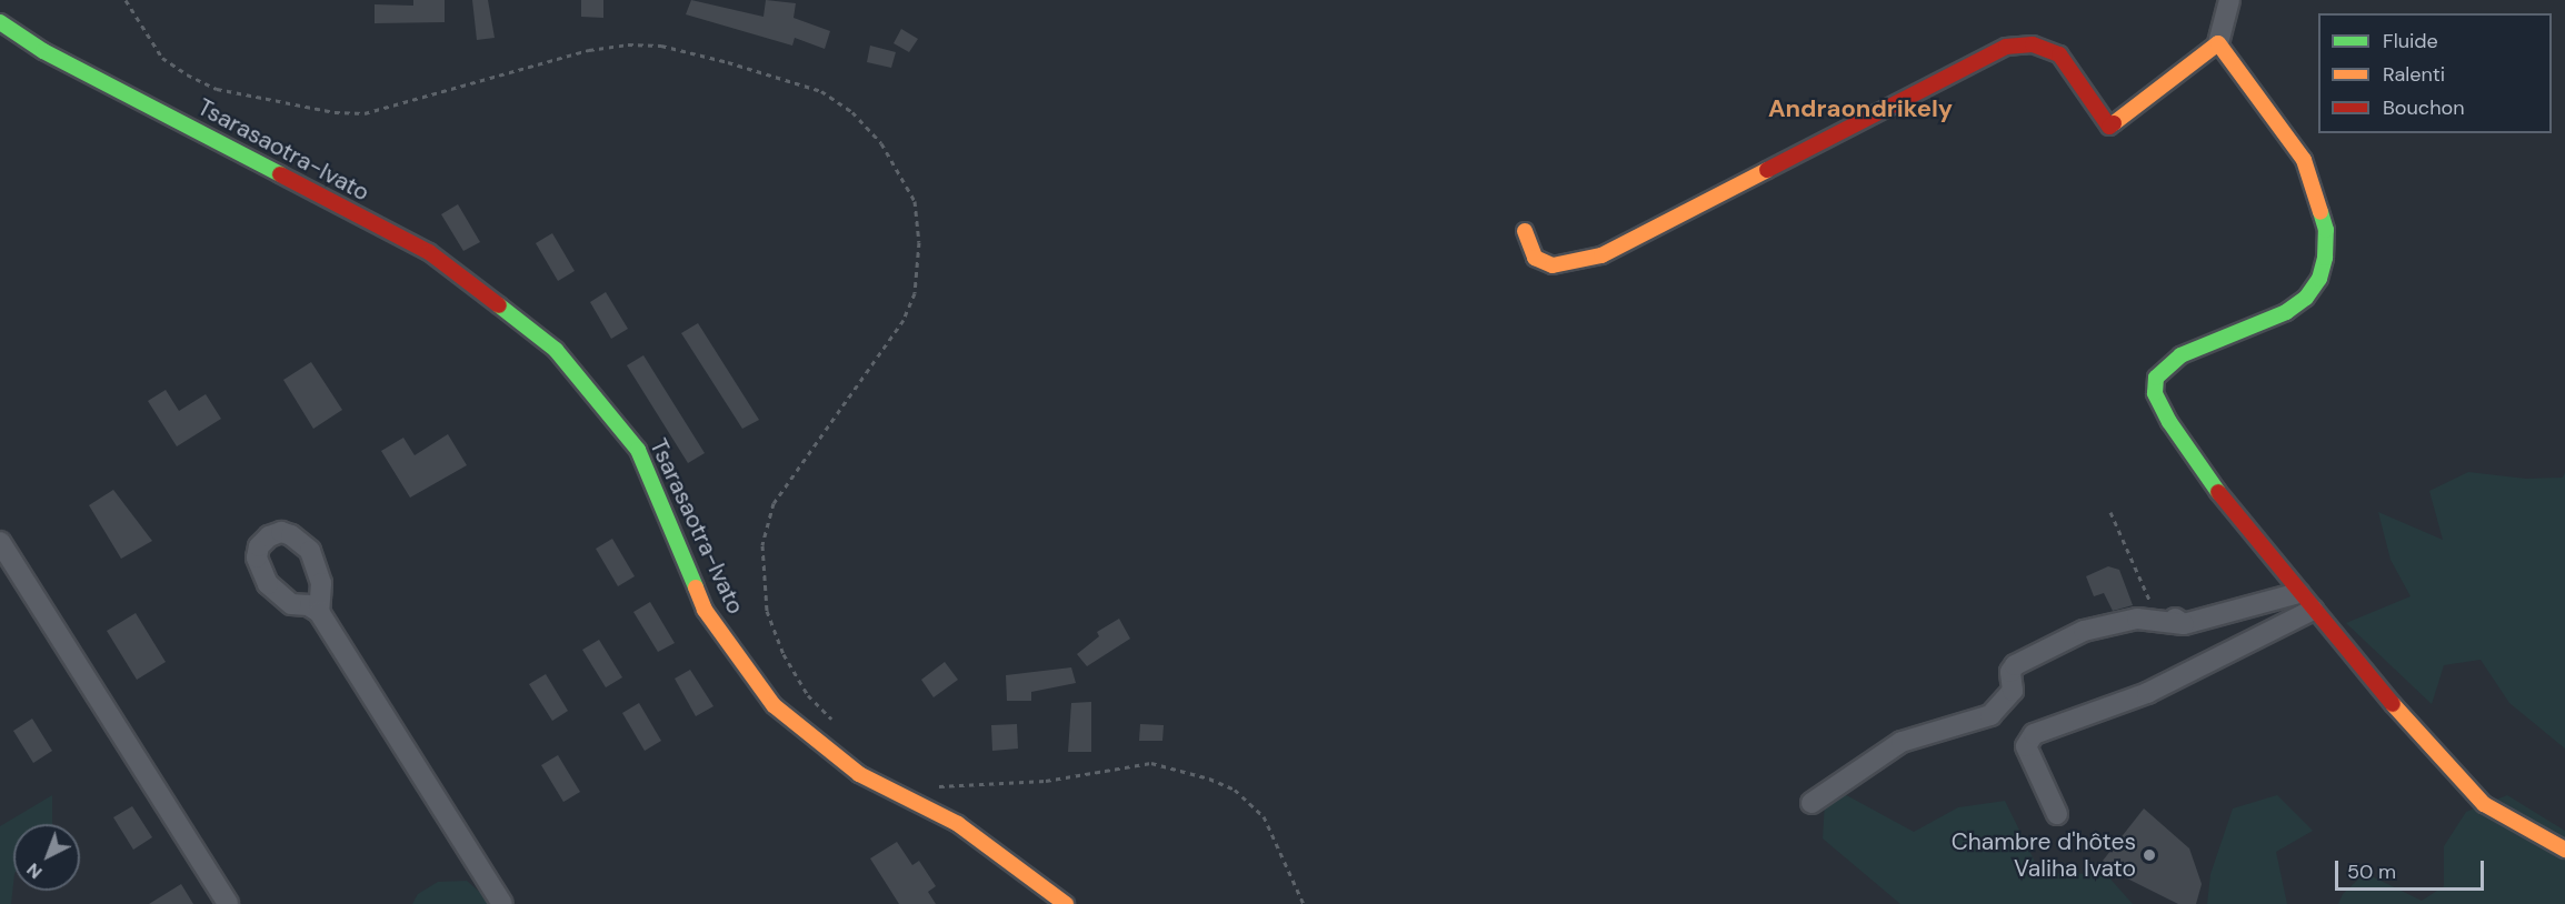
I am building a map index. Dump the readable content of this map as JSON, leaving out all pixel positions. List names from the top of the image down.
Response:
{
  "streets": {
    "street": ["Tsarasaotra-Ivato"]
  },
  "districts": ["Andraondrikely"],
  "places": ["Chambre d'hôtes Valiha Ivato"],
  "legend": ["Fluide", "Ralenti", "Bouchon"],
  "scale_bar": "50 m",
  "north": "bottom left"
}
